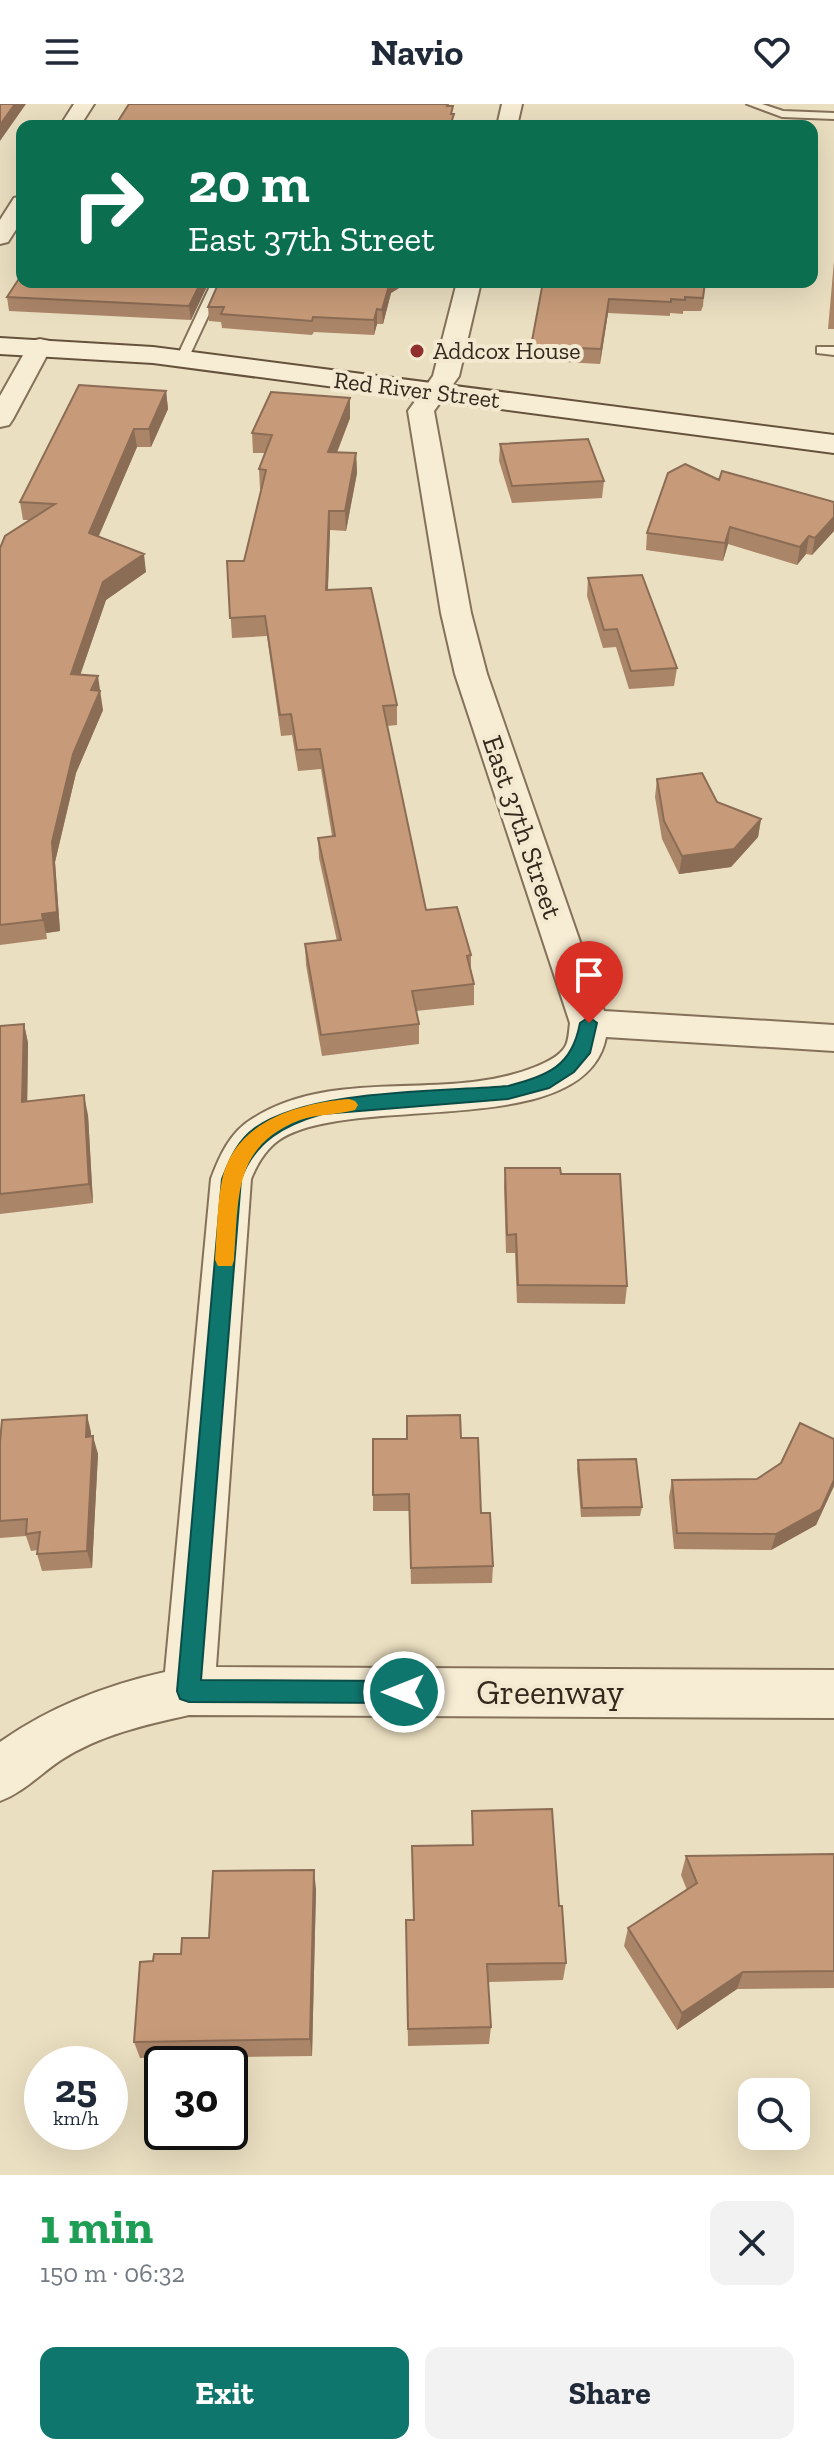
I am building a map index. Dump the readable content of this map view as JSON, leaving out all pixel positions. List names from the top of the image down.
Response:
{
  "streets": {
    "main road": ["Red River Street"],
    "street": ["East 37th Street", "Greenway"]
  },
  "crossings": [
    ["Red River Street", "East 37th Street"]
  ],
  "places": ["Addcox House"],
  "page": {
    "header": "Navio",
    "turn": ["20 m", "East 37th Street"],
    "speed": "25 km/h",
    "limit": "30",
    "heading": ["1 min", "150 m · 06:32"],
    "buttons": ["Exit", "Share"]
  }
}
